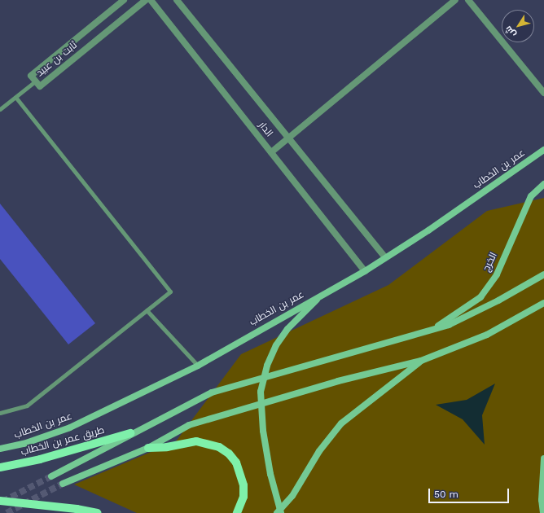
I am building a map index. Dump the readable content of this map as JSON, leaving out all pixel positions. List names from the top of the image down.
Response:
{
  "streets": {
    "main road": ["عمر بن الخطاب", "الخرج", "طريق عمر بن الخطاب"],
    "street": ["ثابت بن عبيد", "الدار"]
  },
  "crossings": [
    ["الدار", "عمر بن الخطاب"]
  ],
  "scale_bar": "50 m",
  "north": "bottom left"
}
